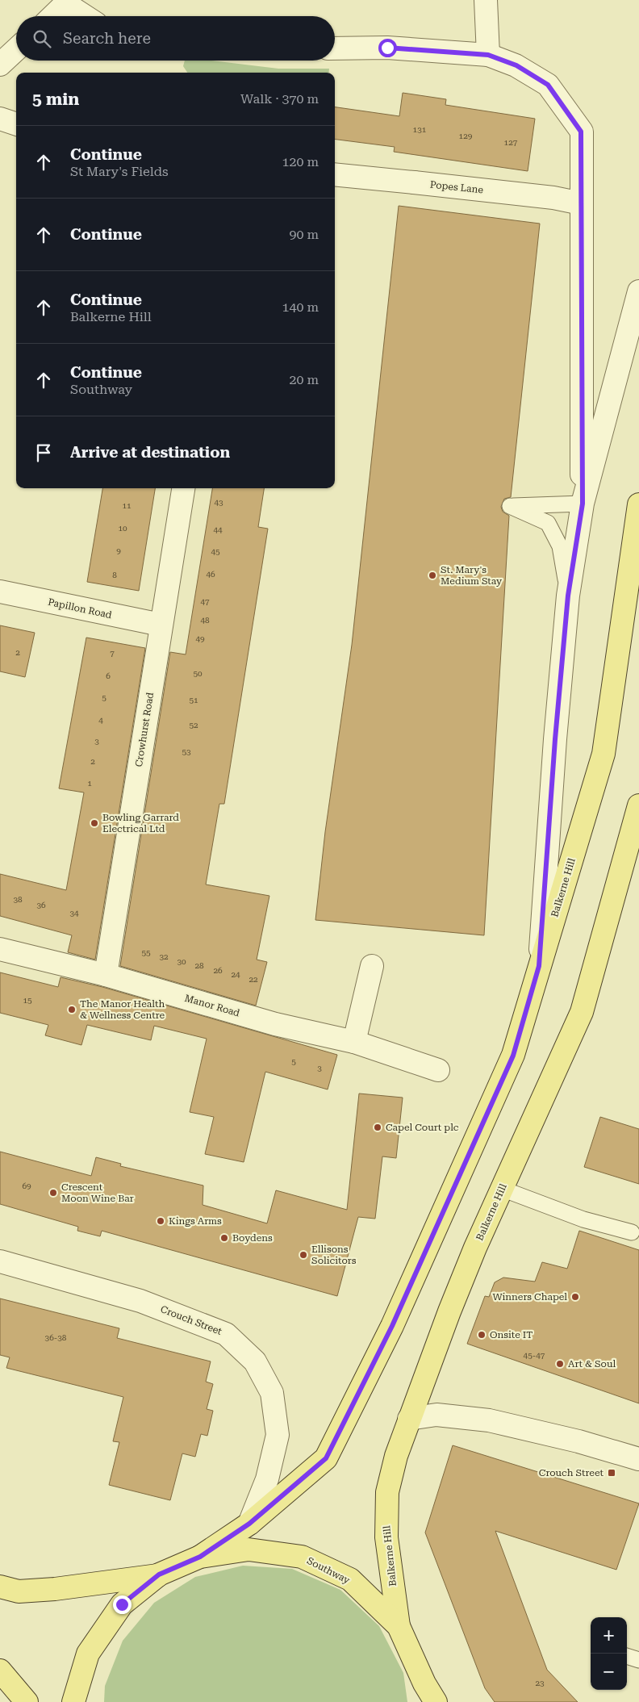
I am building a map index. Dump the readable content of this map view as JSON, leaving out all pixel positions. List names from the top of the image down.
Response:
{
  "streets": {
    "main road": ["Balkerne Hill", "Southway"],
    "street": [
      "Popes Lane",
      "Papillon Road",
      "Crowhurst Road",
      "Manor Road",
      "Crouch Street"
    ]
  },
  "crossings": [
    ["Papillon Road", "Crowhurst Road"],
    ["Crowhurst Road", "Manor Road"],
    ["Balkerne Hill", "Crouch Street"],
    ["Balkerne Hill", "Southway"]
  ],
  "places": {
    "other": [
      "St. Mary's Medium Stay",
      "Bowling Garrard Electrical Ltd",
      "The Manor Health & Wellness Centre",
      "Capel Court plc",
      "Crescent Moon Wine Bar",
      "Kings Arms",
      "Boydens",
      "Ellisons Solicitors",
      "Winners Chapel",
      "Onsite IT",
      "Art & Soul"
    ],
    "transit": ["Crouch Street"]
  },
  "house_numbers": [
    "131",
    "129",
    "127",
    "43",
    "11",
    "10",
    "44",
    "9",
    "45",
    "46",
    "8",
    "47",
    "48",
    "49",
    "2",
    "7",
    "50",
    "6",
    "5",
    "51",
    "4",
    "52",
    "3",
    "53",
    "2",
    "1",
    "38",
    "36",
    "34",
    "55",
    "32",
    "30",
    "28",
    "26",
    "24",
    "22",
    "15",
    "5",
    "3",
    "69",
    "36-38",
    "45-47",
    "23"
  ],
  "page": {
    "search": "Search here",
    "heading": ["5 min", "Walk · 370 m"],
    "list": [
      ["Continue", "St Mary's Fields", "120 m"],
      ["Continue", "90 m"],
      ["Continue", "Balkerne Hill", "140 m"],
      ["Continue", "Southway", "20 m"],
      "Arrive at destination"
    ],
    "map_buttons": ["+", "−"]
  }
}
